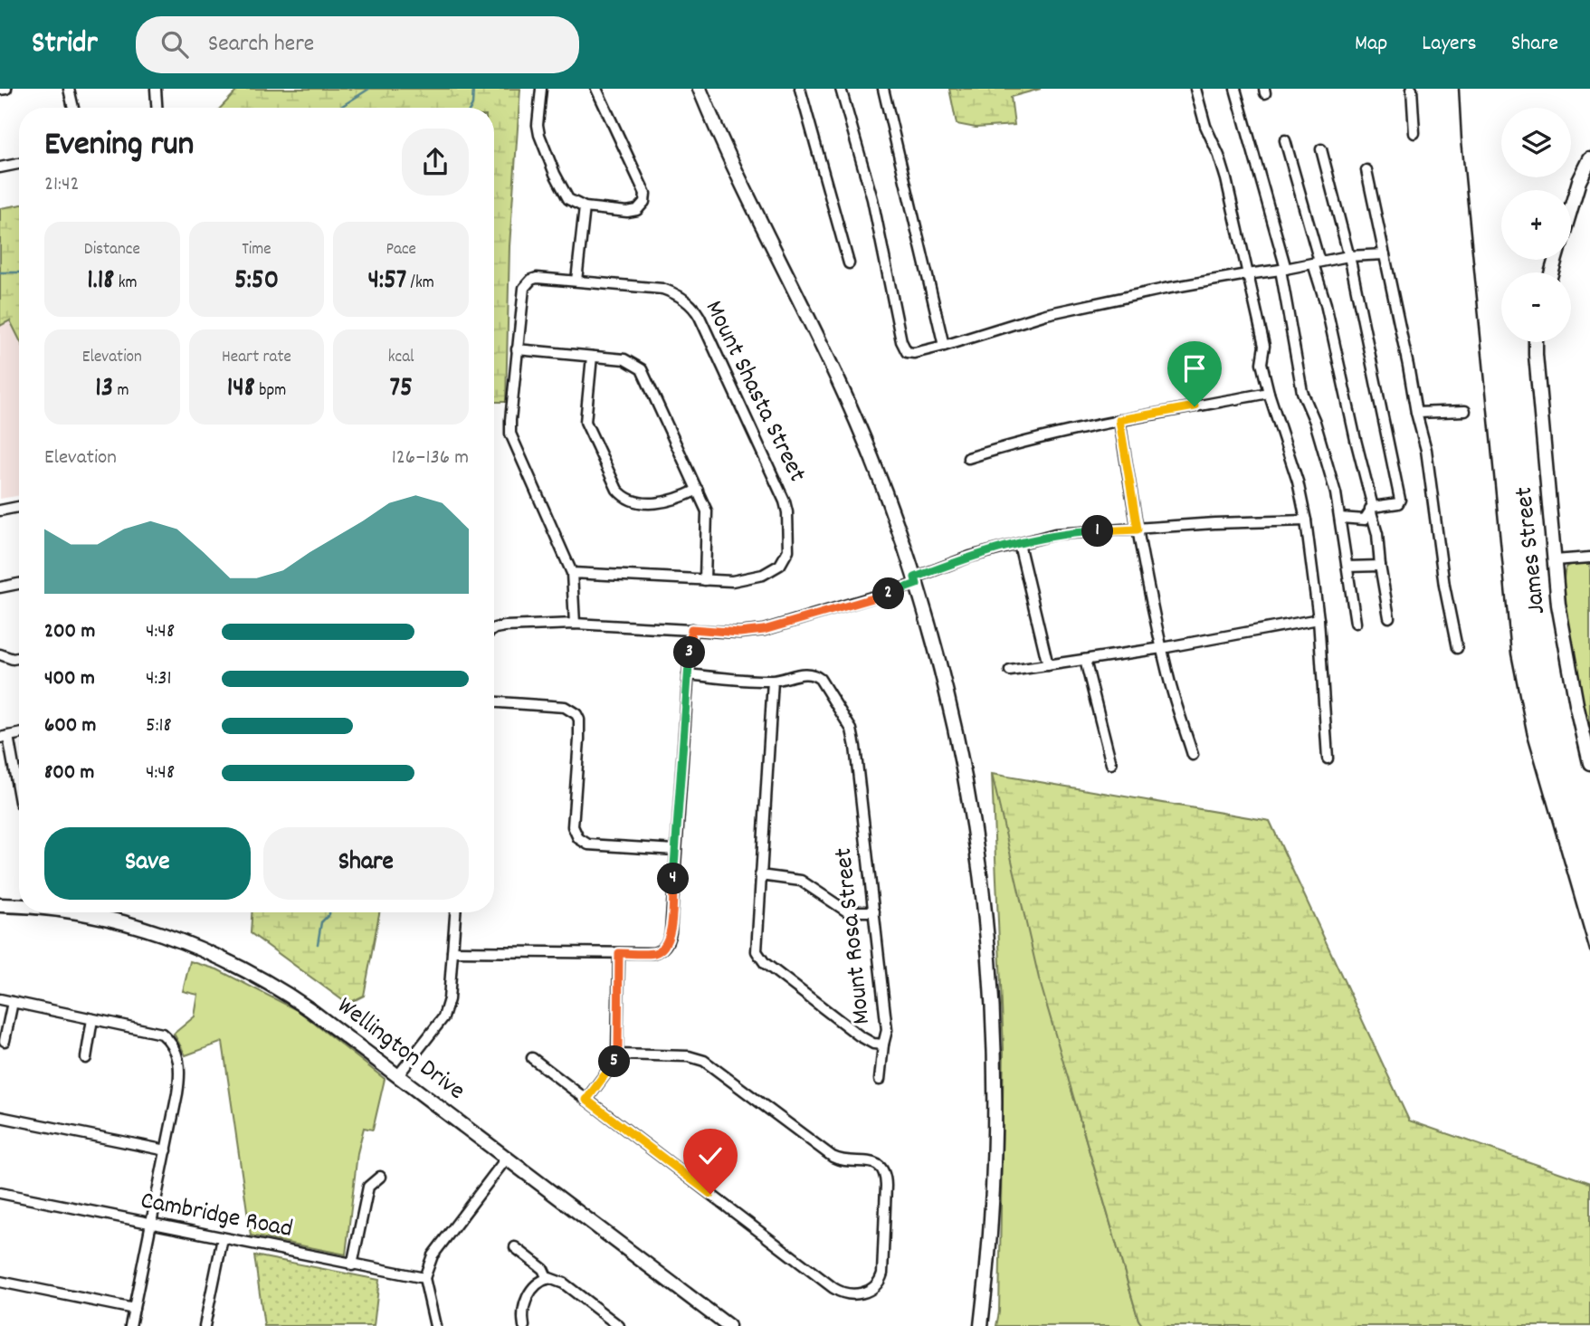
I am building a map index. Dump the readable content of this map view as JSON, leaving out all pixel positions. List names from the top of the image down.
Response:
{
  "streets": {
    "street": [
      "Mount Shasta Street",
      "James Street",
      "Mount Rosa Street",
      "Wellington Drive",
      "Cambridge Road"
    ]
  },
  "page": {
    "header": "Stridr",
    "search": "Search here",
    "nav": ["Map", "Layers", "Share"],
    "map_buttons": ["+", "−"],
    "heading": ["Evening run", "21:42"],
    "stats": [
      ["Distance", "1.18 km"],
      ["Time", "5:50"],
      ["Pace", "4:57 /km"],
      ["Elevation", "13 m"],
      ["Heart rate", "148 bpm"],
      ["kcal", "75"]
    ],
    "chart": ["Elevation", "126–136 m"],
    "pins": [
      "1",
      "2",
      "3",
      "4",
      "5"
    ],
    "list": [
      {
        "name": "200 m",
        "note": "4:48"
      },
      {
        "name": "400 m",
        "note": "4:31"
      },
      {
        "name": "600 m",
        "note": "5:18"
      },
      {
        "name": "800 m",
        "note": "4:48"
      }
    ],
    "buttons": ["Save", "Share"]
  }
}
